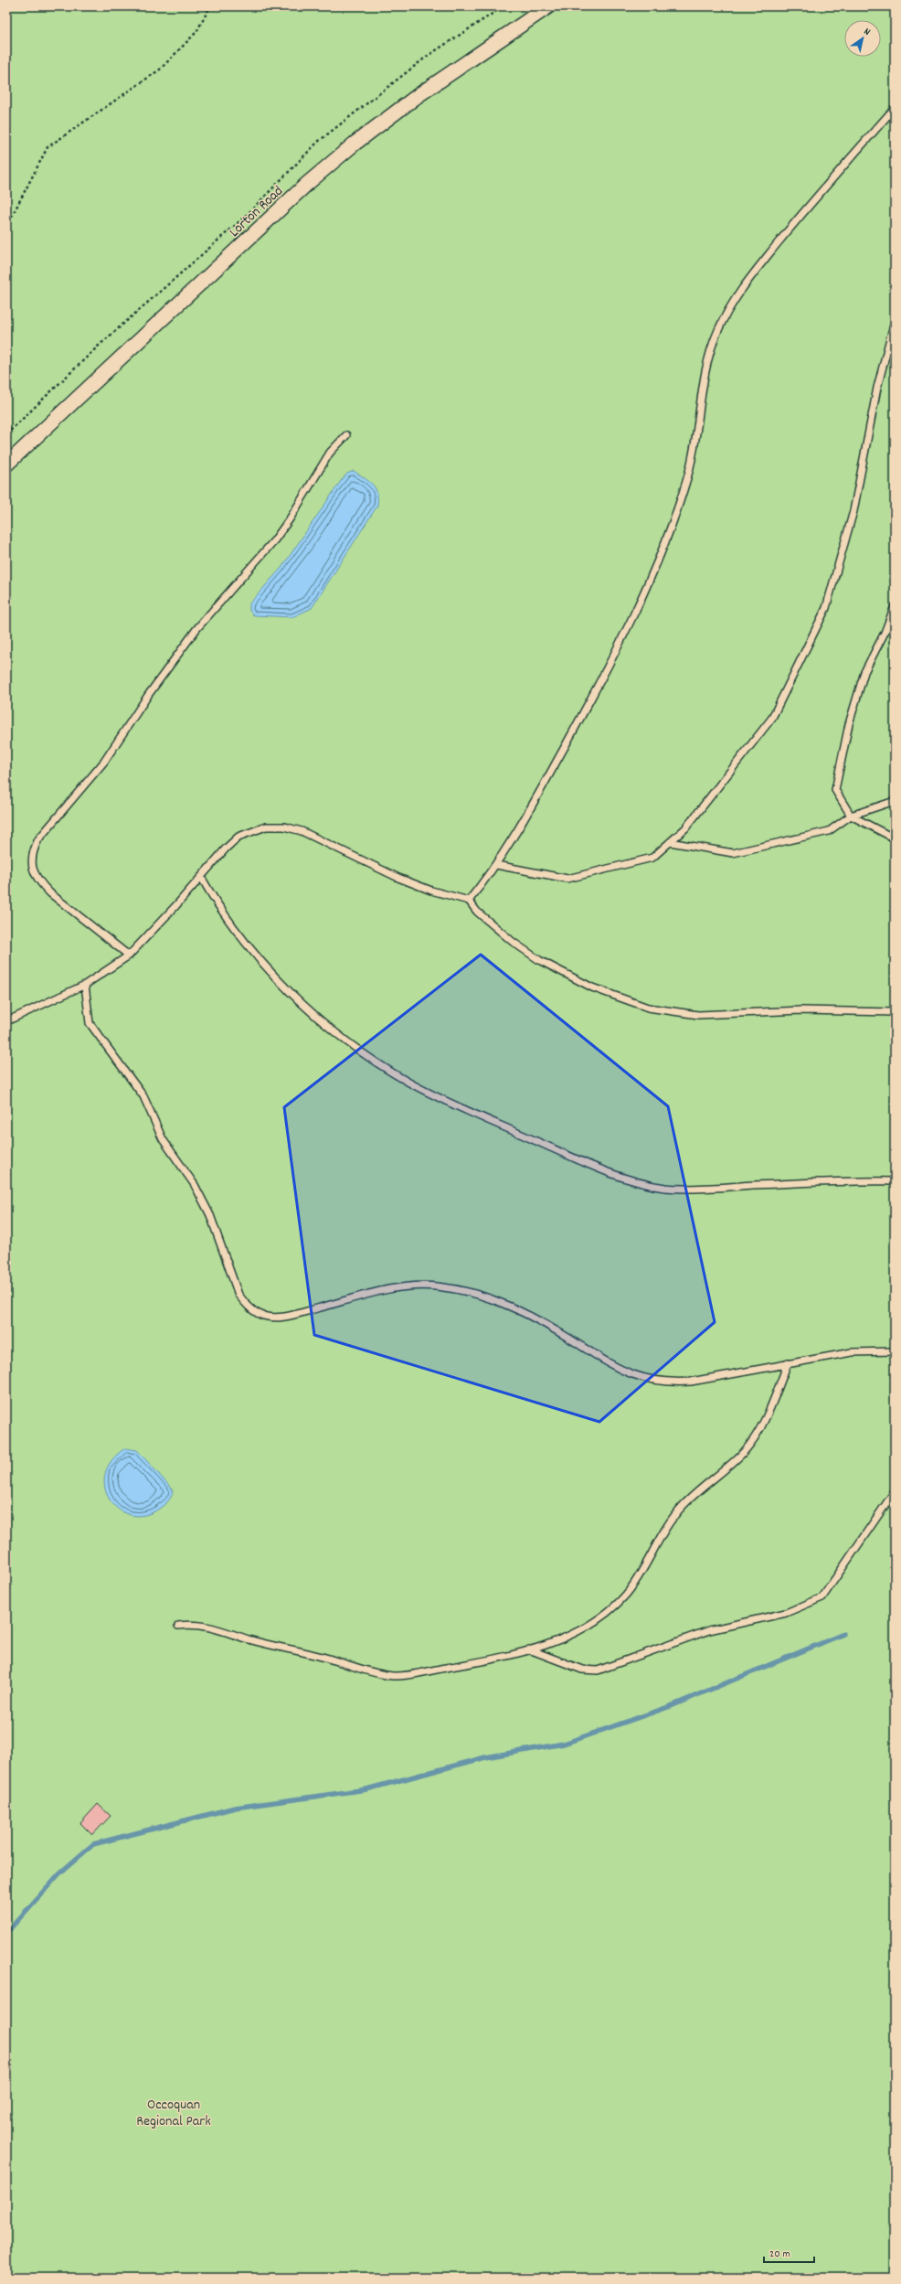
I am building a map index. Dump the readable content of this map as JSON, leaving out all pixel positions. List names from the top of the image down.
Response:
{
  "streets": {
    "street": ["Lorton Road"]
  },
  "parks": ["Occoquan Regional Park"],
  "scale_bar": "20 m",
  "north": "top right"
}
